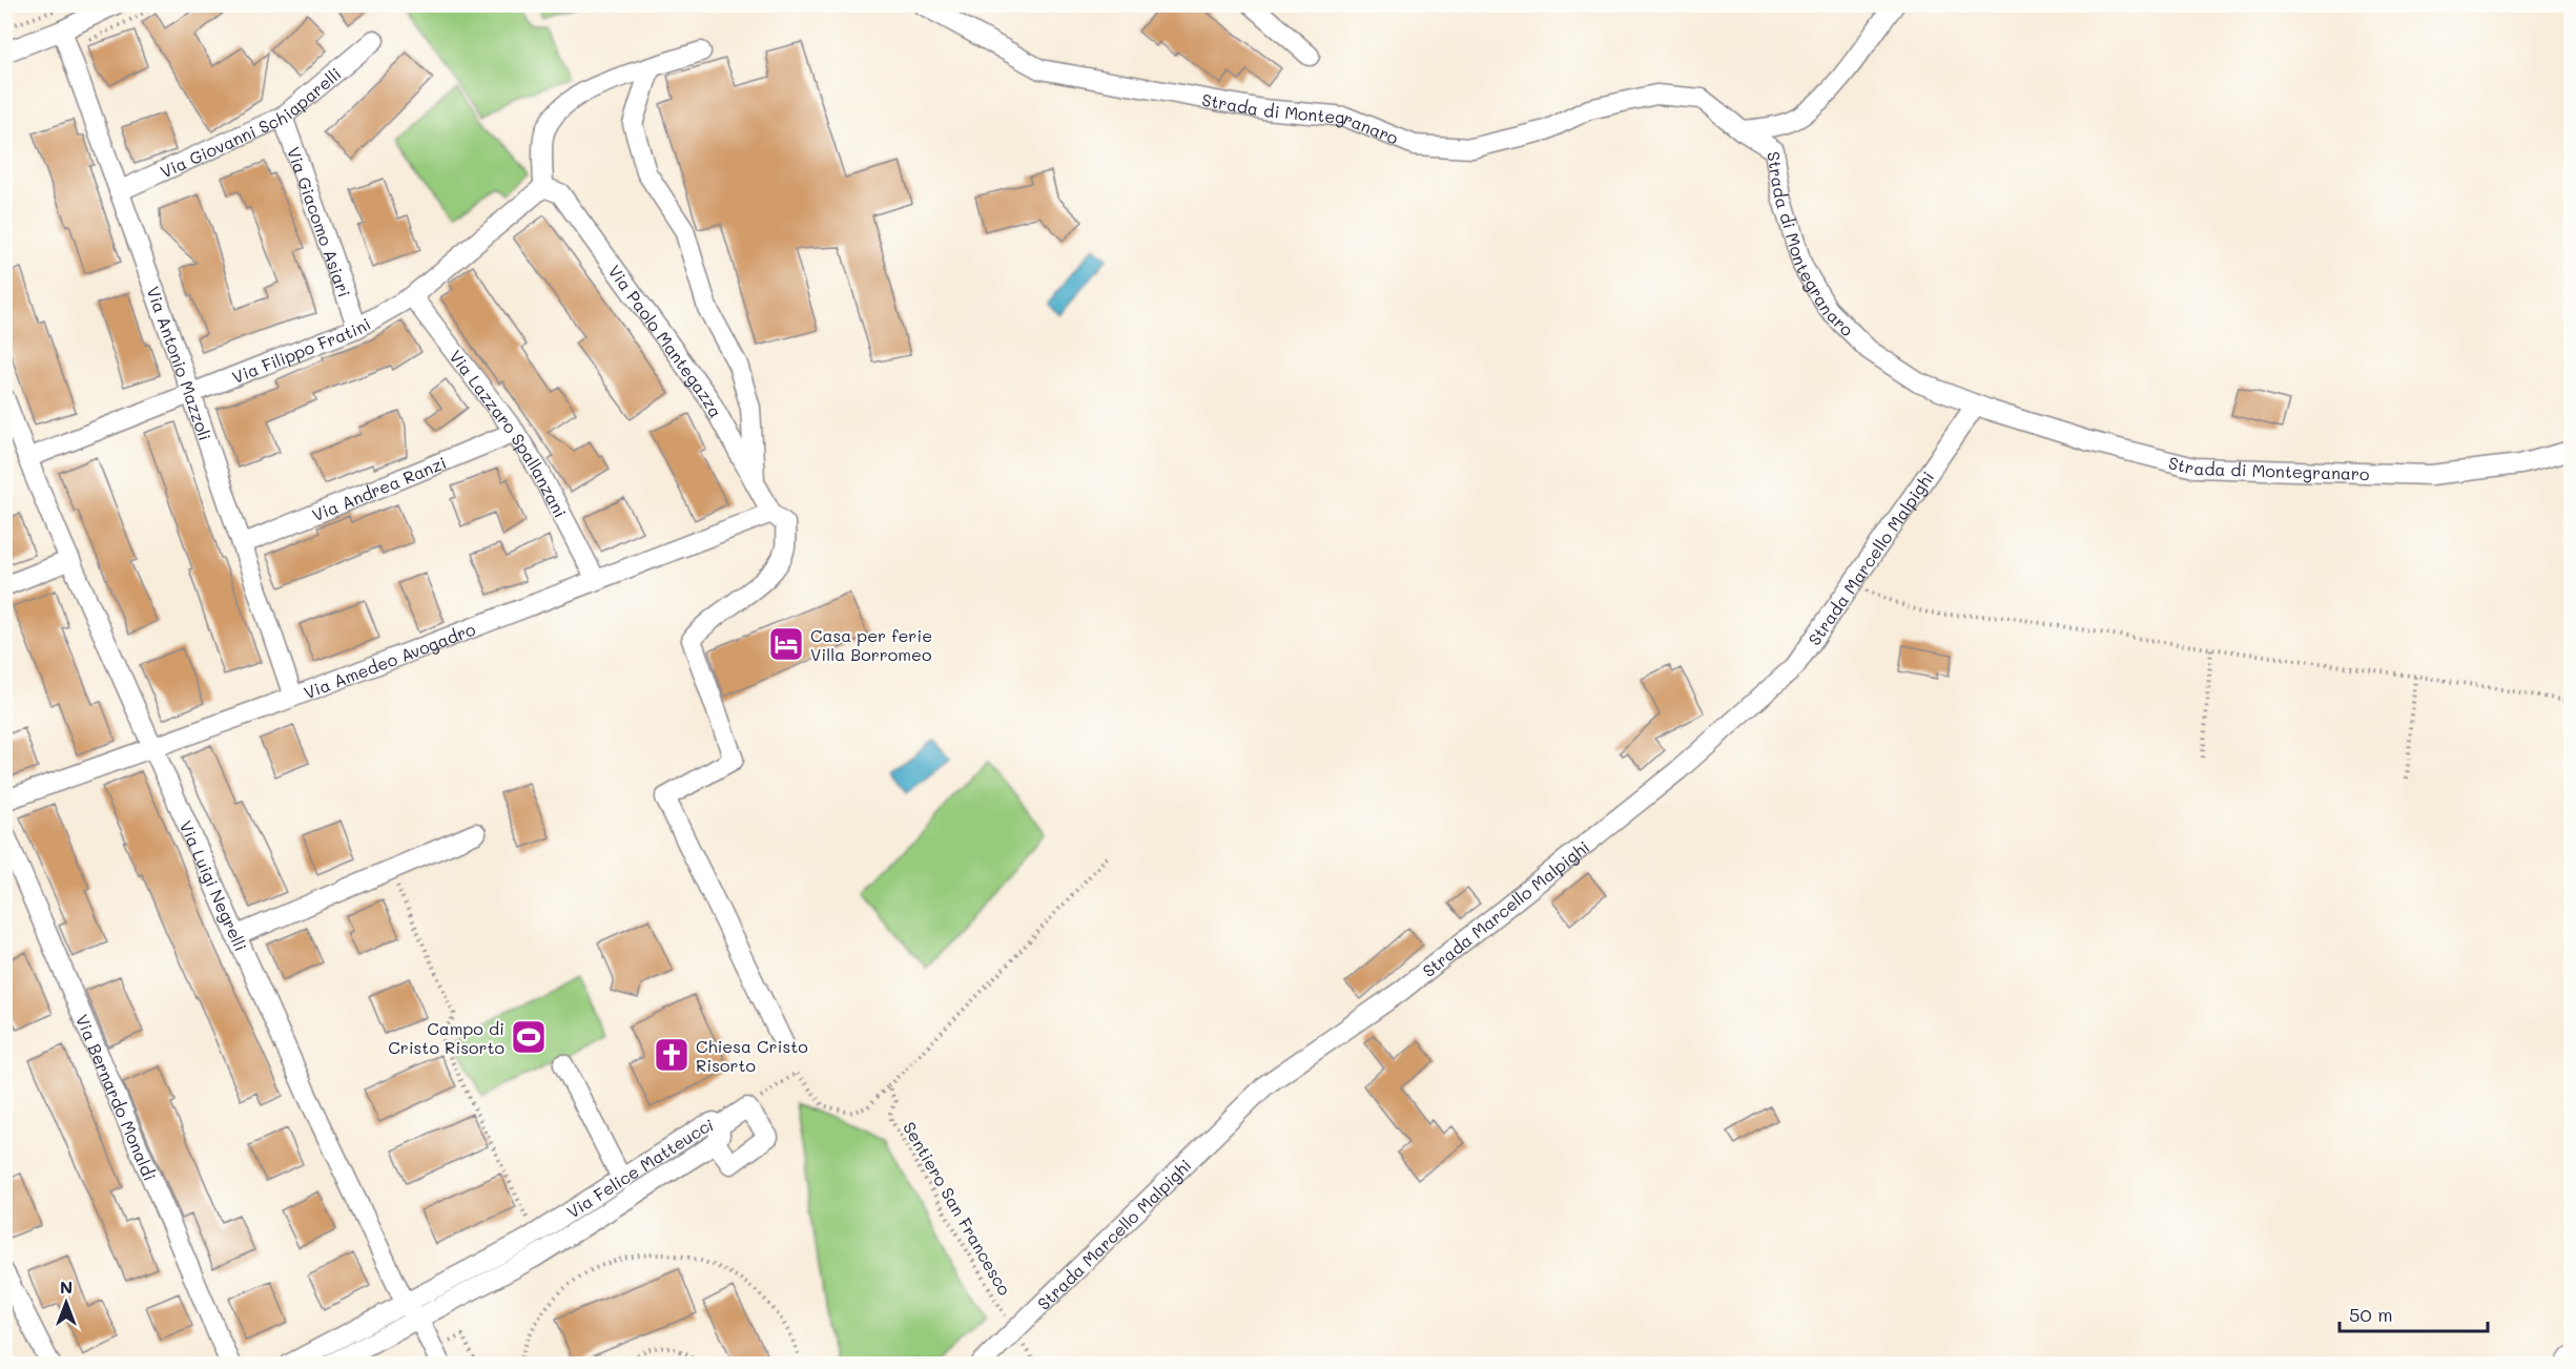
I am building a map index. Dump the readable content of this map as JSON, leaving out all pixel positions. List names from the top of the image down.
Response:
{
  "streets": {
    "street": [
      "Strada di Montegranaro",
      "Via Giovanni Schiaparelli",
      "Via Giacomo Asiari",
      "Via Paolo Mantegazza",
      "Via Filippo Fratini",
      "Via Antonio Mazzoli",
      "Via Lazzaro Spallanzani",
      "Via Andrea Ranzi",
      "Strada Marcello Malpighi",
      "Via Amedeo Avogadro",
      "Via Luigi Negrelli",
      "Via Bernardo Monaldi",
      "Via Felice Matteucci"
    ],
    "path": ["Sentiero San Francesco"]
  },
  "crossings": [
    ["Strada di Montegranaro", "Strada Marcello Malpighi"],
    ["Via Giovanni Schiaparelli", "Via Giacomo Asiari"],
    ["Via Giovanni Schiaparelli", "Via Antonio Mazzoli"],
    ["Via Giacomo Asiari", "Via Filippo Fratini"],
    ["Via Paolo Mantegazza", "Via Filippo Fratini"],
    ["Via Paolo Mantegazza", "Via Amedeo Avogadro"],
    ["Via Filippo Fratini", "Via Antonio Mazzoli"],
    ["Via Filippo Fratini", "Via Lazzaro Spallanzani"],
    ["Via Filippo Fratini", "Via Luigi Negrelli"],
    ["Via Antonio Mazzoli", "Via Andrea Ranzi"],
    ["Via Antonio Mazzoli", "Via Amedeo Avogadro"],
    ["Via Lazzaro Spallanzani", "Via Andrea Ranzi"],
    ["Via Lazzaro Spallanzani", "Via Amedeo Avogadro"],
    ["Strada Marcello Malpighi", "Sentiero San Francesco"],
    ["Via Amedeo Avogadro", "Via Luigi Negrelli"],
    ["Via Luigi Negrelli", "Via Felice Matteucci"]
  ],
  "places": {
    "hotel": ["Casa per ferie Villa Borromeo"],
    "sports": ["Campo di Cristo Risorto"],
    "church": ["Chiesa Cristo Risorto"]
  },
  "scale_bar": "50 m",
  "north": "top"
}
